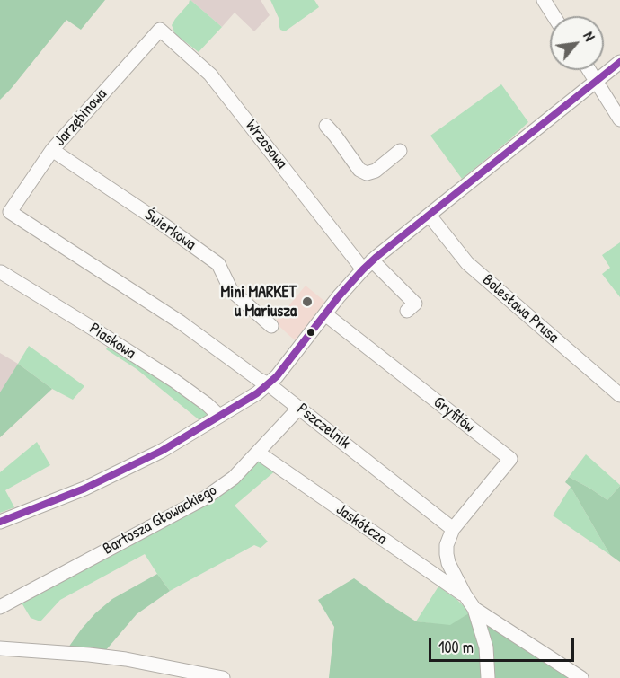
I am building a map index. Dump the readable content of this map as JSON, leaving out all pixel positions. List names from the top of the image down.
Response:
{
  "streets": {
    "street": [
      "Jarzębinowa",
      "Wrzosowa",
      "Świerkowa",
      "Bolesława Prusa",
      "Piaskowa",
      "Gryfitów",
      "Pszczelnik",
      "Bartosza Głowackiego",
      "Jaskółcza"
    ]
  },
  "crossings": [
    ["Jarzębinowa", "Wrzosowa"],
    ["Jarzębinowa", "Świerkowa"],
    ["Jarzębinowa", "Pszczelnik"],
    ["Gryfitów", "Pszczelnik"],
    ["Pszczelnik", "Bartosza Głowackiego"],
    ["Bartosza Głowackiego", "Jaskółcza"]
  ],
  "places": ["Mini MARKET u Mariusza"],
  "scale_bar": "100 m",
  "north": "top right"
}
